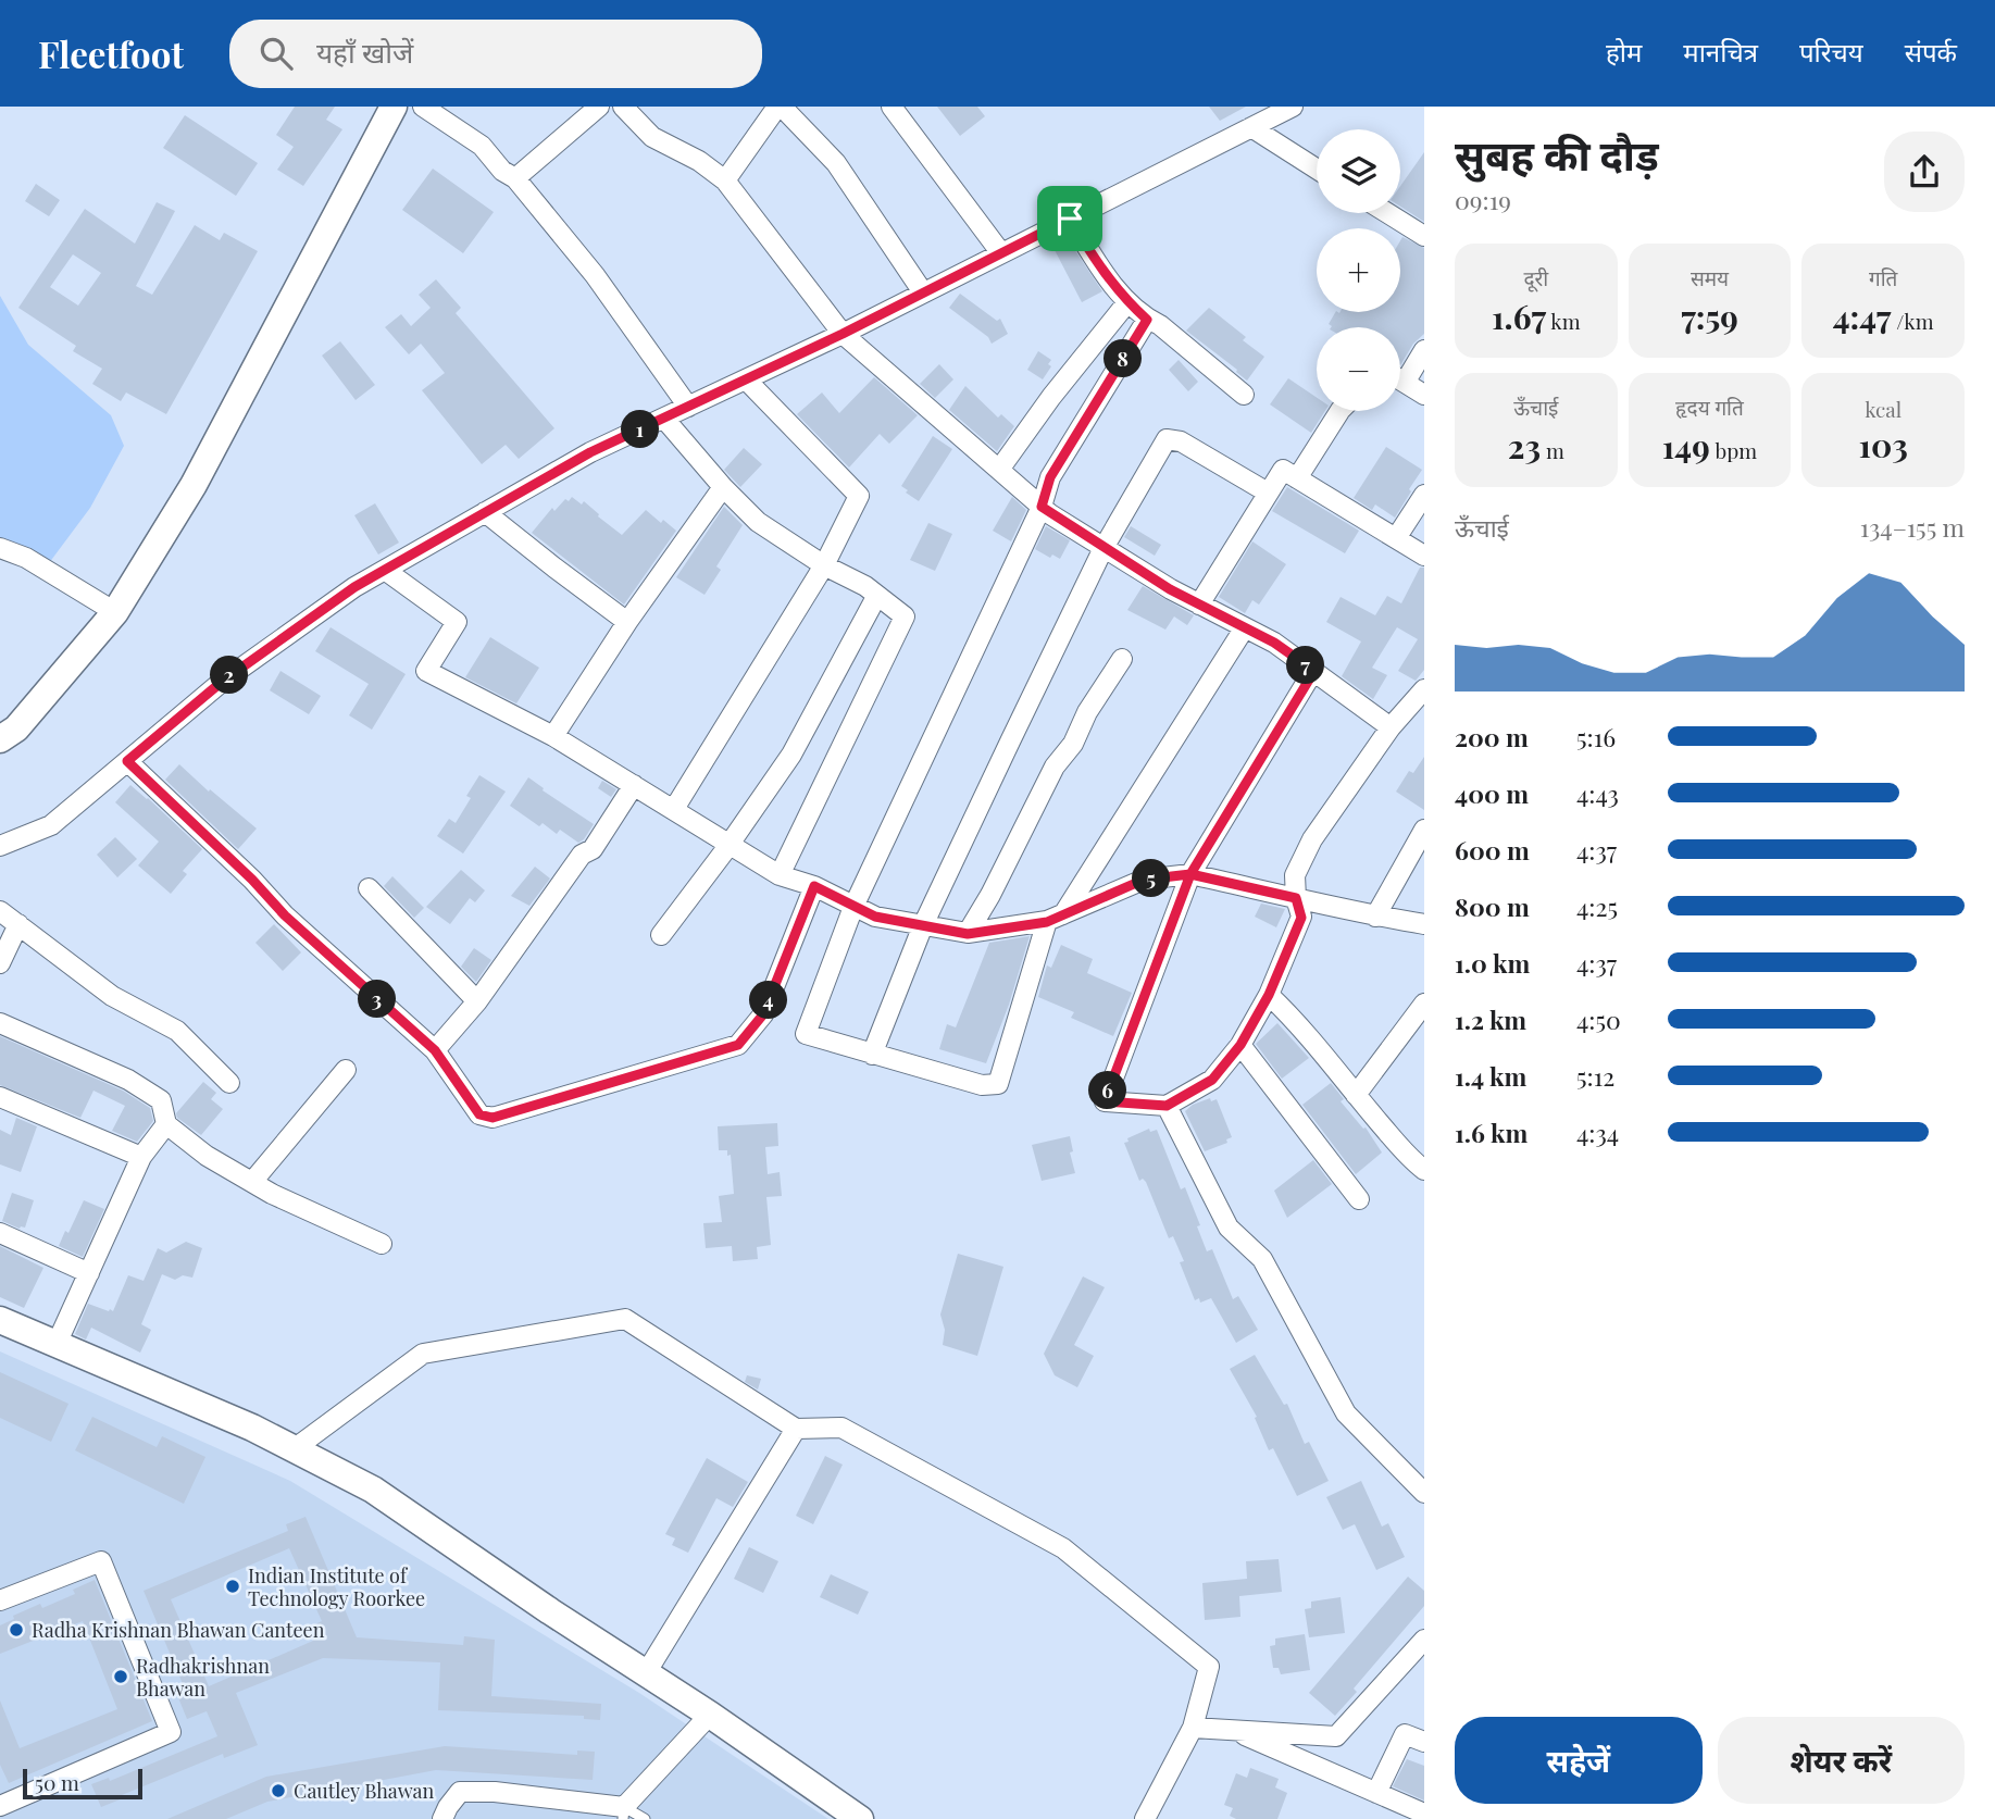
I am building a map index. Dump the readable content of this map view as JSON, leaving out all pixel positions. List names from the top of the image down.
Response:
{
  "places": [
    "Indian Institute of Technology Roorkee",
    "Radha Krishnan Bhawan Canteen",
    "Radhakrishnan Bhawan",
    "Cautley Bhawan"
  ],
  "scale_bar": "50 m",
  "page": {
    "header": "Fleetfoot",
    "search": "यहाँ खोजें",
    "nav": [
      "होम",
      "मानचित्र",
      "परिचय",
      "संपर्क"
    ],
    "heading": ["सुबह की दौड़", "09:19"],
    "map_buttons": ["+", "−"],
    "stats": [
      ["दूरी", "1.67 km"],
      ["समय", "7:59"],
      ["गति", "4:47 /km"],
      ["ऊँचाई", "23 m"],
      ["हृदय गति", "149 bpm"],
      ["kcal", "103"]
    ],
    "pins": [
      "8",
      "1",
      "7",
      "2",
      "5",
      "3",
      "4",
      "6"
    ],
    "chart": ["ऊँचाई", "134–155 m"],
    "list": [
      {
        "name": "200 m",
        "note": "5:16"
      },
      {
        "name": "400 m",
        "note": "4:43"
      },
      {
        "name": "600 m",
        "note": "4:37"
      },
      {
        "name": "800 m",
        "note": "4:25"
      },
      {
        "name": "1.0 km",
        "note": "4:37"
      },
      {
        "name": "1.2 km",
        "note": "4:50"
      },
      {
        "name": "1.4 km",
        "note": "5:12"
      },
      {
        "name": "1.6 km",
        "note": "4:34"
      }
    ],
    "buttons": ["सहेजें", "शेयर करें"],
    "scale": "50 m"
  }
}
